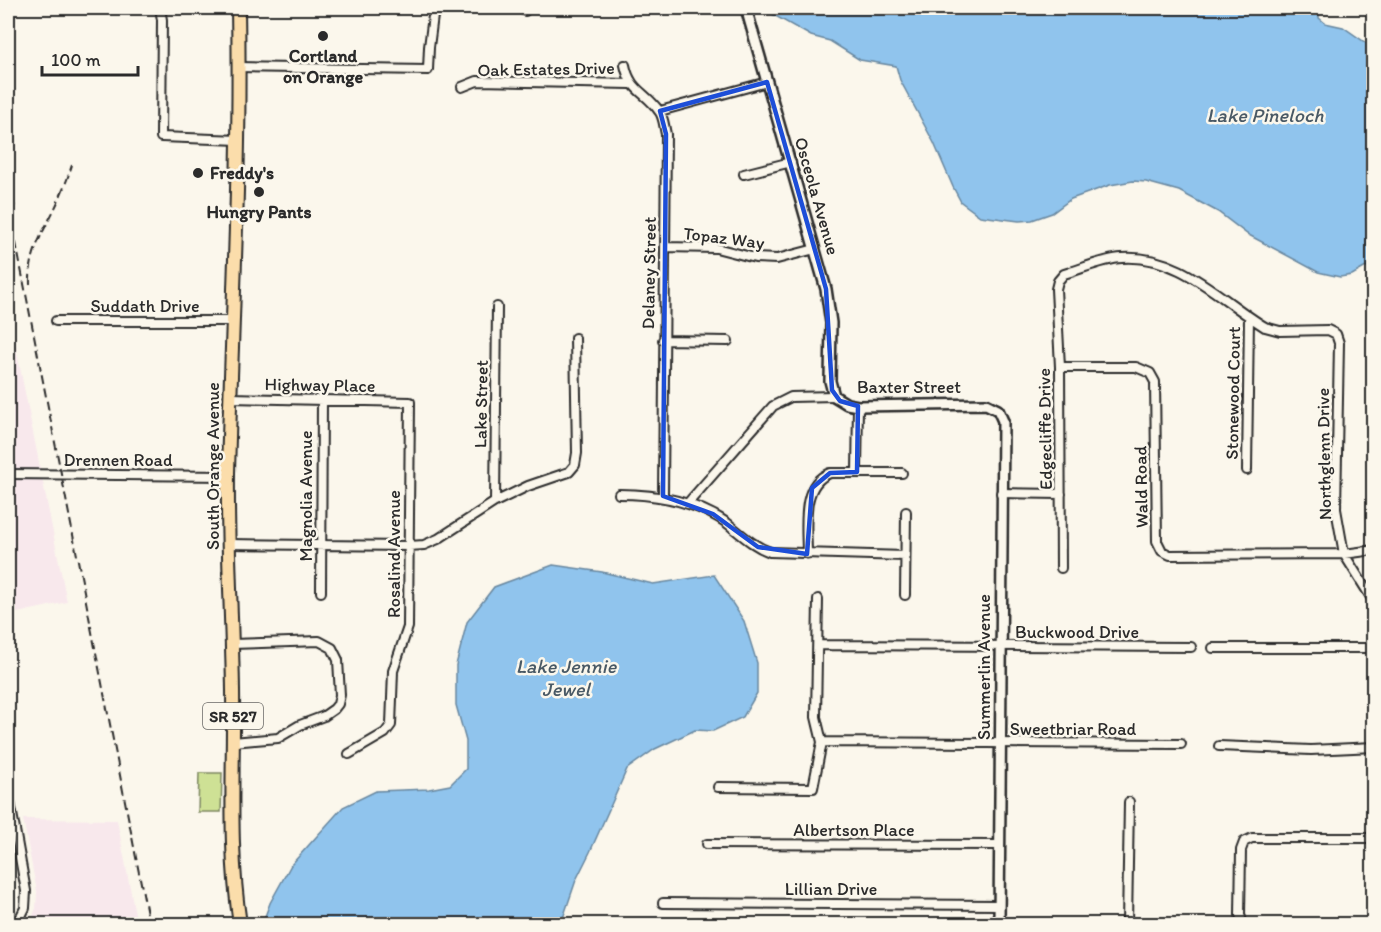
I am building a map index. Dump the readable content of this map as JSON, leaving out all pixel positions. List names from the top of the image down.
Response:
{
  "streets": {
    "main road": ["South Orange Avenue", "SR 527"],
    "street": [
      "Oak Estates Drive",
      "Osceola Avenue",
      "Topaz Way",
      "Delaney Street",
      "Suddath Drive",
      "Highway Place",
      "Baxter Street",
      "Stonewood Court",
      "Lake Street",
      "Edgecliffe Drive",
      "Northglenn Drive",
      "Drennen Road",
      "Wald Road",
      "Magnolia Avenue",
      "Rosalind Avenue",
      "Buckwood Drive",
      "Summerlin Avenue",
      "Sweetbriar Road",
      "Albertson Place",
      "Lillian Drive"
    ]
  },
  "crossings": [
    ["Osceola Avenue", "Topaz Way"],
    ["Osceola Avenue", "Baxter Street"],
    ["Topaz Way", "Delaney Street"],
    ["Suddath Drive", "South Orange Avenue"],
    ["Highway Place", "South Orange Avenue"],
    ["Highway Place", "Magnolia Avenue"],
    ["Highway Place", "Rosalind Avenue"],
    ["Baxter Street", "Summerlin Avenue"],
    ["Stonewood Court", "Edgecliffe Drive"],
    ["Stonewood Court", "Northglenn Drive"],
    ["Edgecliffe Drive", "Northglenn Drive"],
    ["Edgecliffe Drive", "Wald Road"],
    ["Northglenn Drive", "Wald Road"],
    ["Drennen Road", "South Orange Avenue"],
    ["Buckwood Drive", "Summerlin Avenue"],
    ["Summerlin Avenue", "Sweetbriar Road"],
    ["Summerlin Avenue", "Albertson Place"],
    ["Summerlin Avenue", "Lillian Drive"]
  ],
  "water": ["Lake Pineloch", "Lake Jennie Jewel"],
  "places": ["Cortland on Orange", "Freddy's", "Hungry Pants"],
  "scale_bar": "100 m"
}
